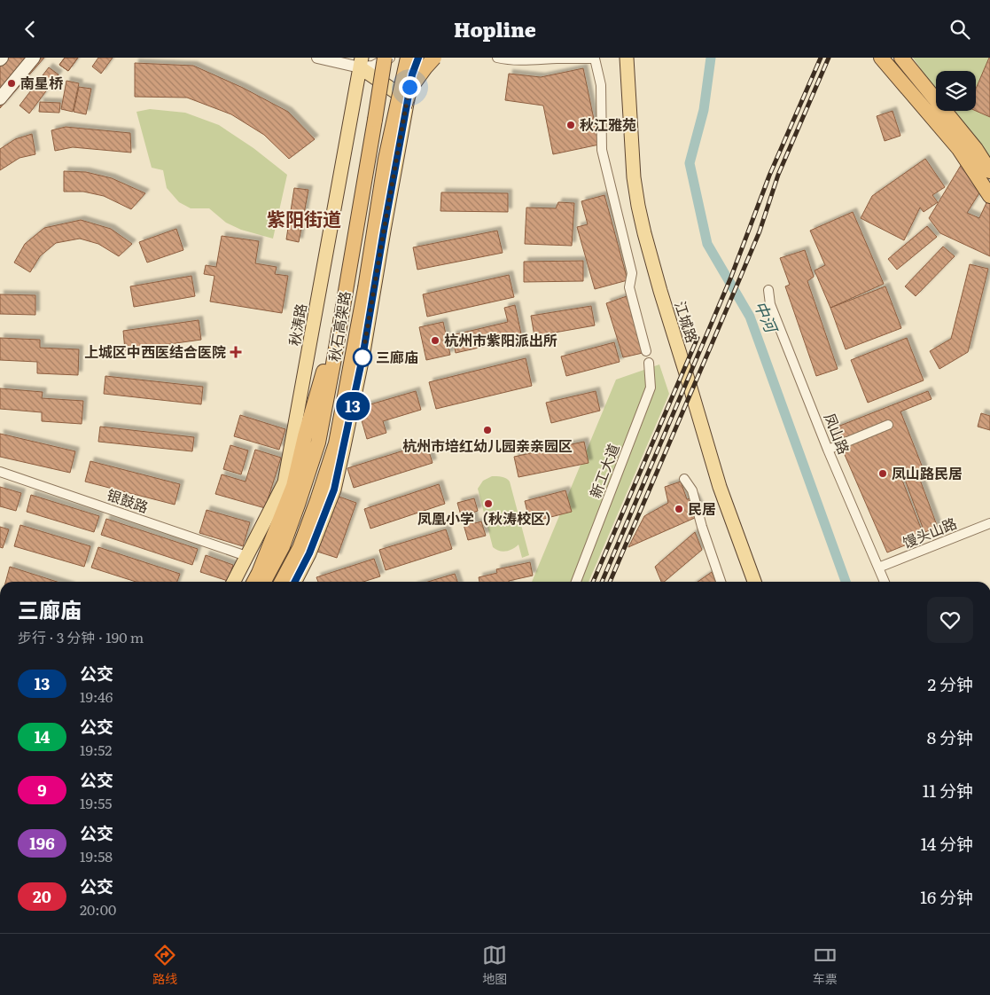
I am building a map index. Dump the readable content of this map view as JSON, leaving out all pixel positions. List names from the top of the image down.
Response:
{
  "streets": {
    "highway": ["秋石高架路"],
    "main road": ["江城路", "秋涛路"],
    "street": [
      "凤山路",
      "新工大道",
      "银鼓路",
      "馒头山路"
    ]
  },
  "crossings": [
    ["秋涛路", "银鼓路"],
    ["凤山路", "馒头山路"]
  ],
  "districts": ["紫阳街道"],
  "water": ["中河"],
  "places": {
    "other": [
      "南星桥",
      "秋江雅苑",
      "杭州市紫阳派出所",
      "三廊庙",
      "杭州市培红幼儿园亲亲园区",
      "凤山路民居",
      "凤凰小学（秋涛校区）",
      "民居"
    ],
    "health": ["上城区中西医结合医院"]
  },
  "lines": ["bus line 13"],
  "page": {
    "header": "Hopline",
    "on_map": "13",
    "heading": ["三廊庙", "步行 · 3 分钟 · 190 m"],
    "list": [
      {
        "mark": "13",
        "name": "公交",
        "note": "19:46",
        "value": "2 分钟"
      },
      {
        "mark": "14",
        "name": "公交",
        "note": "19:52",
        "value": "8 分钟"
      },
      {
        "mark": "9",
        "name": "公交",
        "note": "19:55",
        "value": "11 分钟"
      },
      {
        "mark": "196",
        "name": "公交",
        "note": "19:58",
        "value": "14 分钟"
      },
      {
        "mark": "20",
        "name": "公交",
        "note": "20:00",
        "value": "16 分钟"
      }
    ],
    "tabs": ["路线", "地图", "车票"]
  }
}
